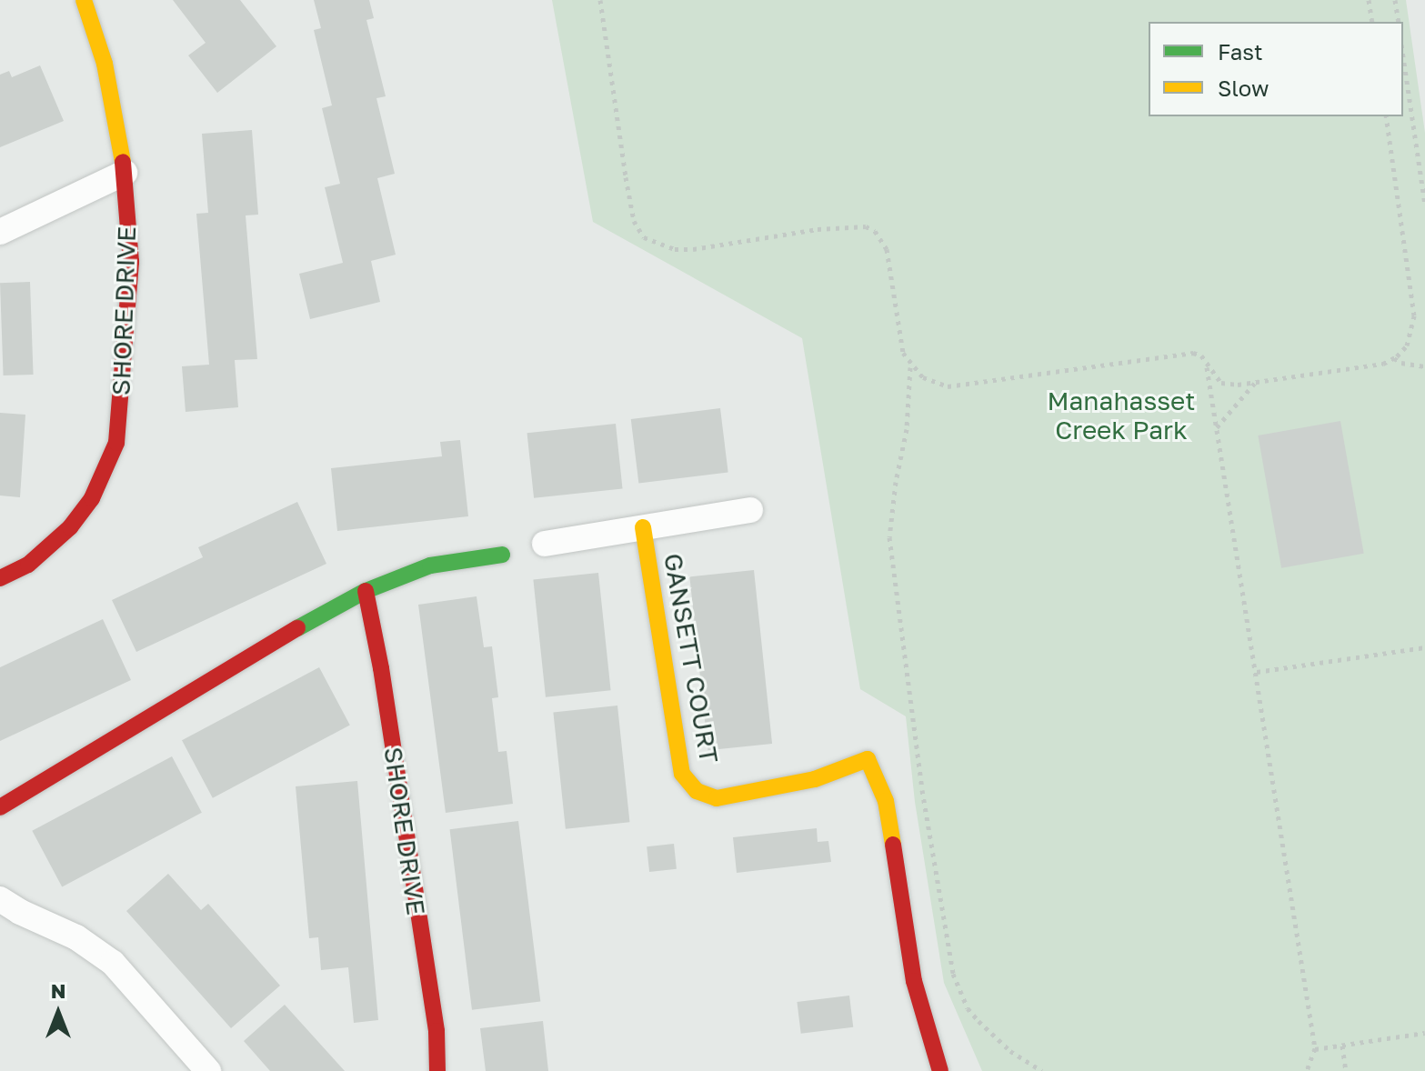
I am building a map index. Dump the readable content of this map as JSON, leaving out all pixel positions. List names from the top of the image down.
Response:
{
  "streets": {
    "street": ["SHORE DRIVE", "GANSETT COURT"]
  },
  "parks": ["Manahasset Creek Park"],
  "legend": ["Fast", "Slow"],
  "north": "top"
}
